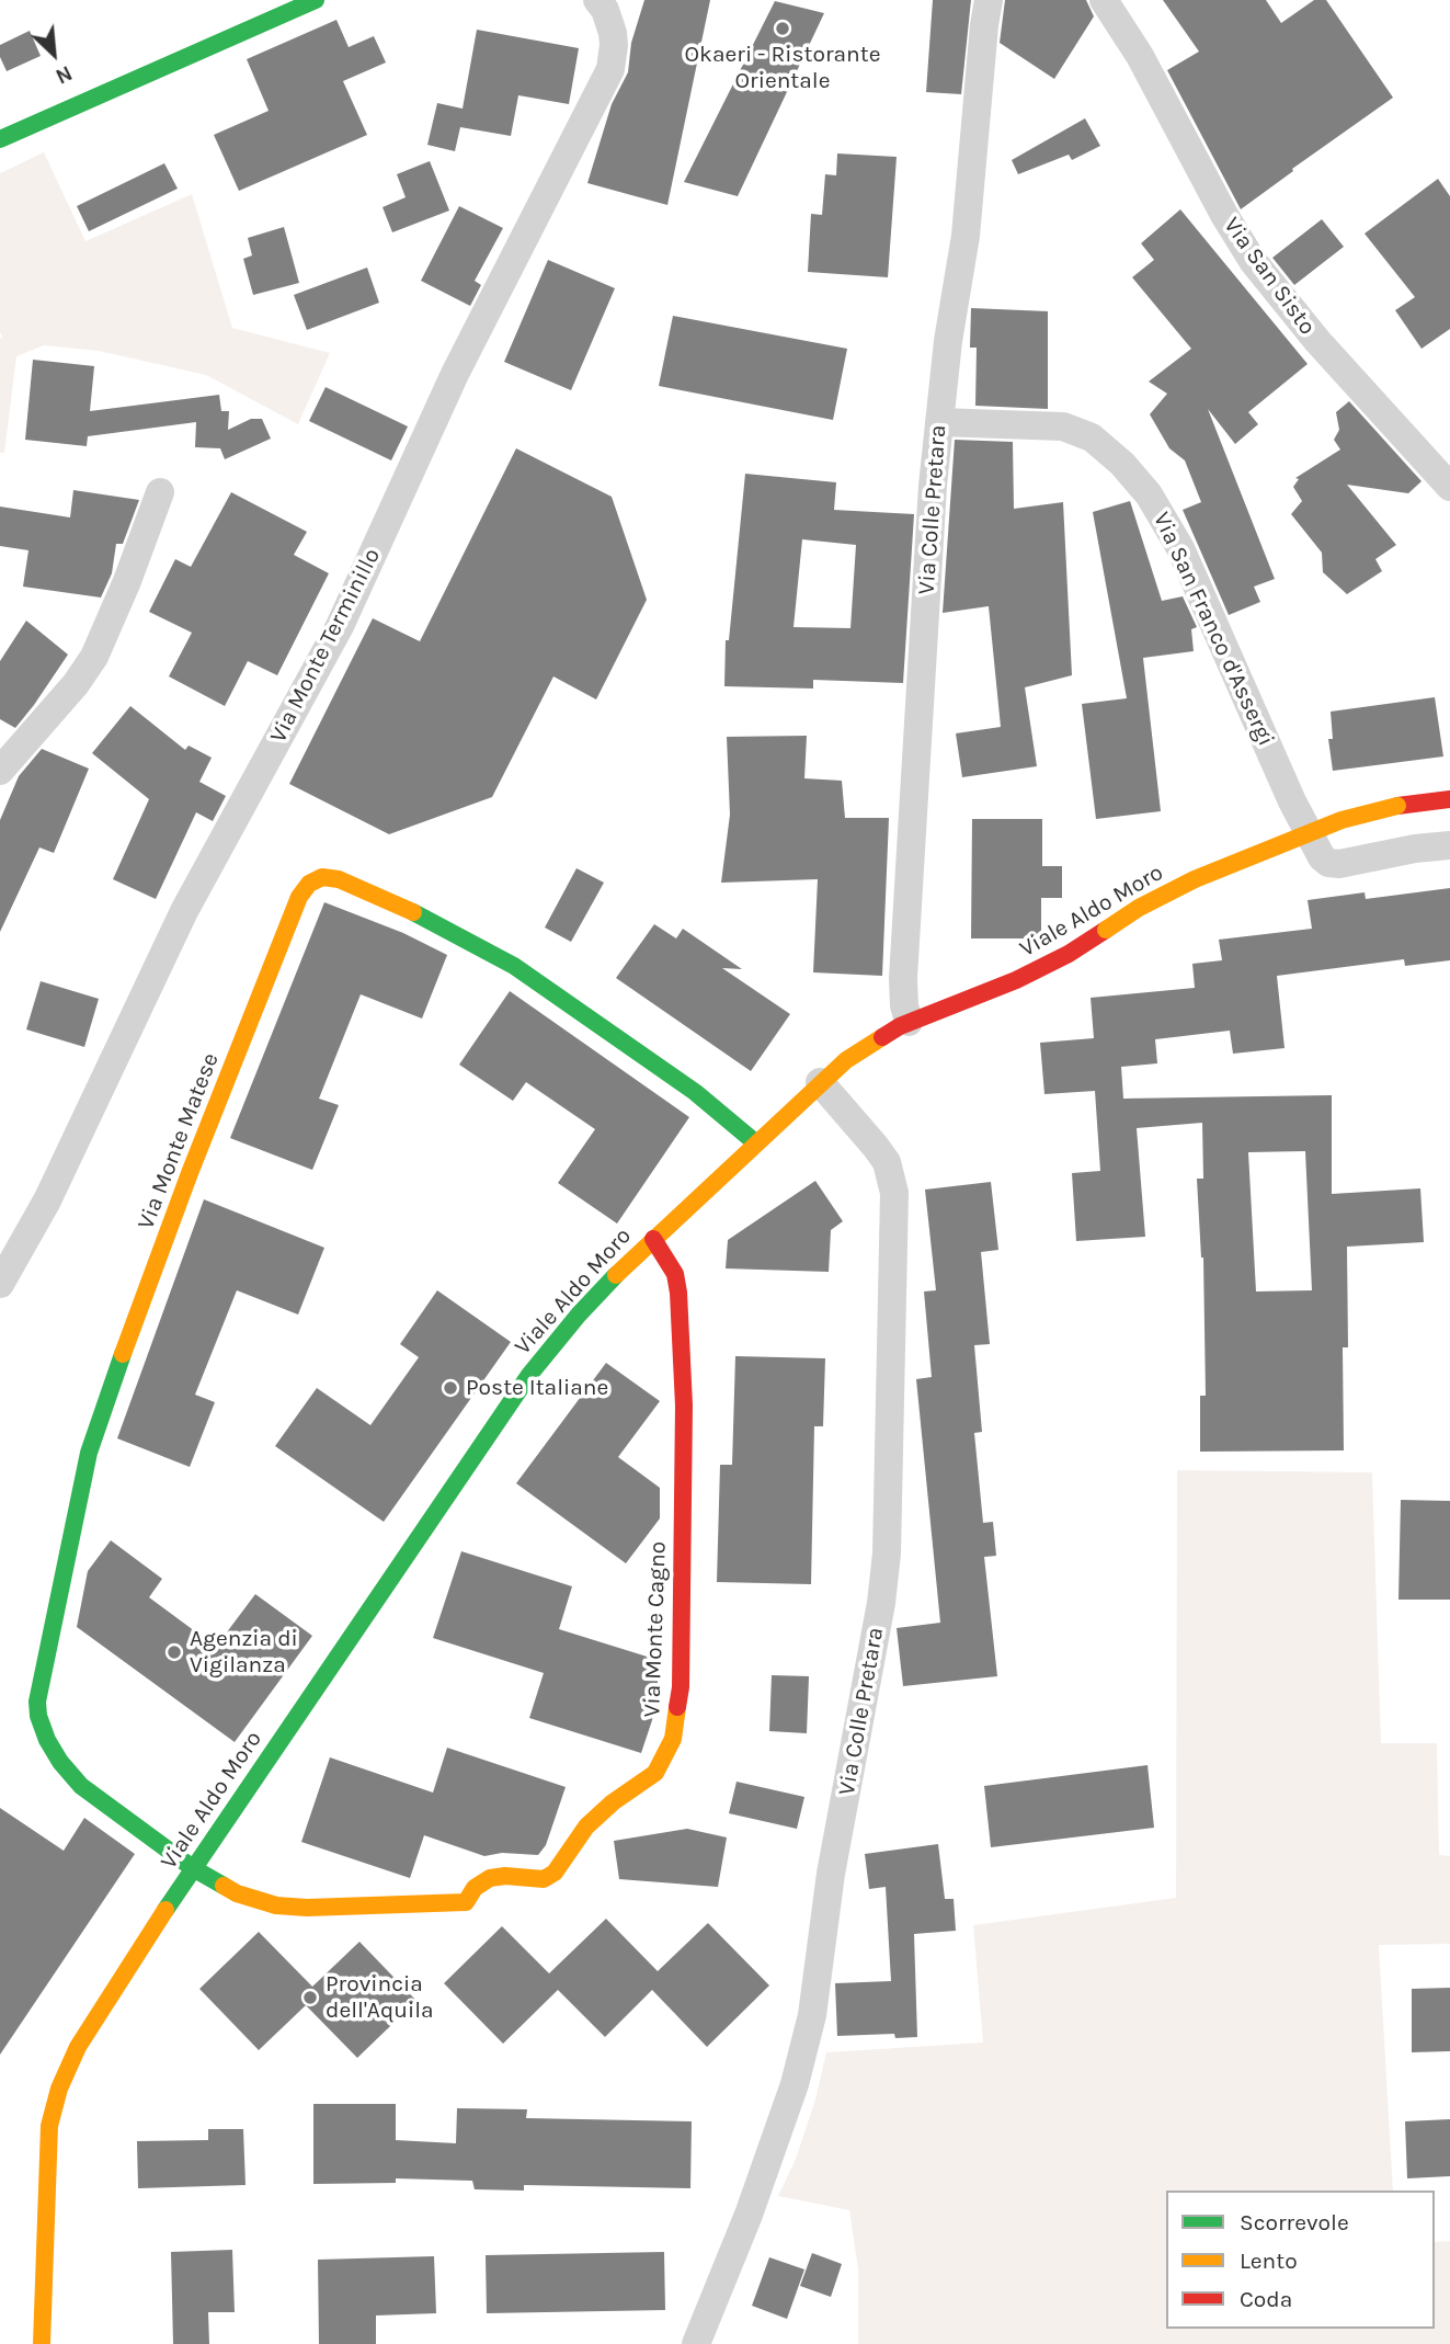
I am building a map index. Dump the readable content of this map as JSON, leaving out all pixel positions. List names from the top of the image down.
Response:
{
  "streets": {
    "street": [
      "Via San Sisto",
      "Via Colle Pretara",
      "Via San Franco d'Assergi",
      "Via Monte Terminillo",
      "Viale Aldo Moro",
      "Via Monte Matese",
      "Via Monte Cagno"
    ]
  },
  "crossings": [
    ["Via Colle Pretara", "Via San Franco d'Assergi"],
    ["Via Colle Pretara", "Viale Aldo Moro"],
    ["Viale Aldo Moro", "Via Monte Matese"],
    ["Viale Aldo Moro", "Via Monte Cagno"],
    ["Via Monte Matese", "Via Monte Cagno"]
  ],
  "places": [
    "Okaeri - Ristorante Orientale",
    "Poste Italiane",
    "Agenzia di Vigilanza",
    "Provincia dell'Aquila"
  ],
  "legend": ["Scorrevole", "Lento", "Coda"],
  "north": "bottom right"
}
